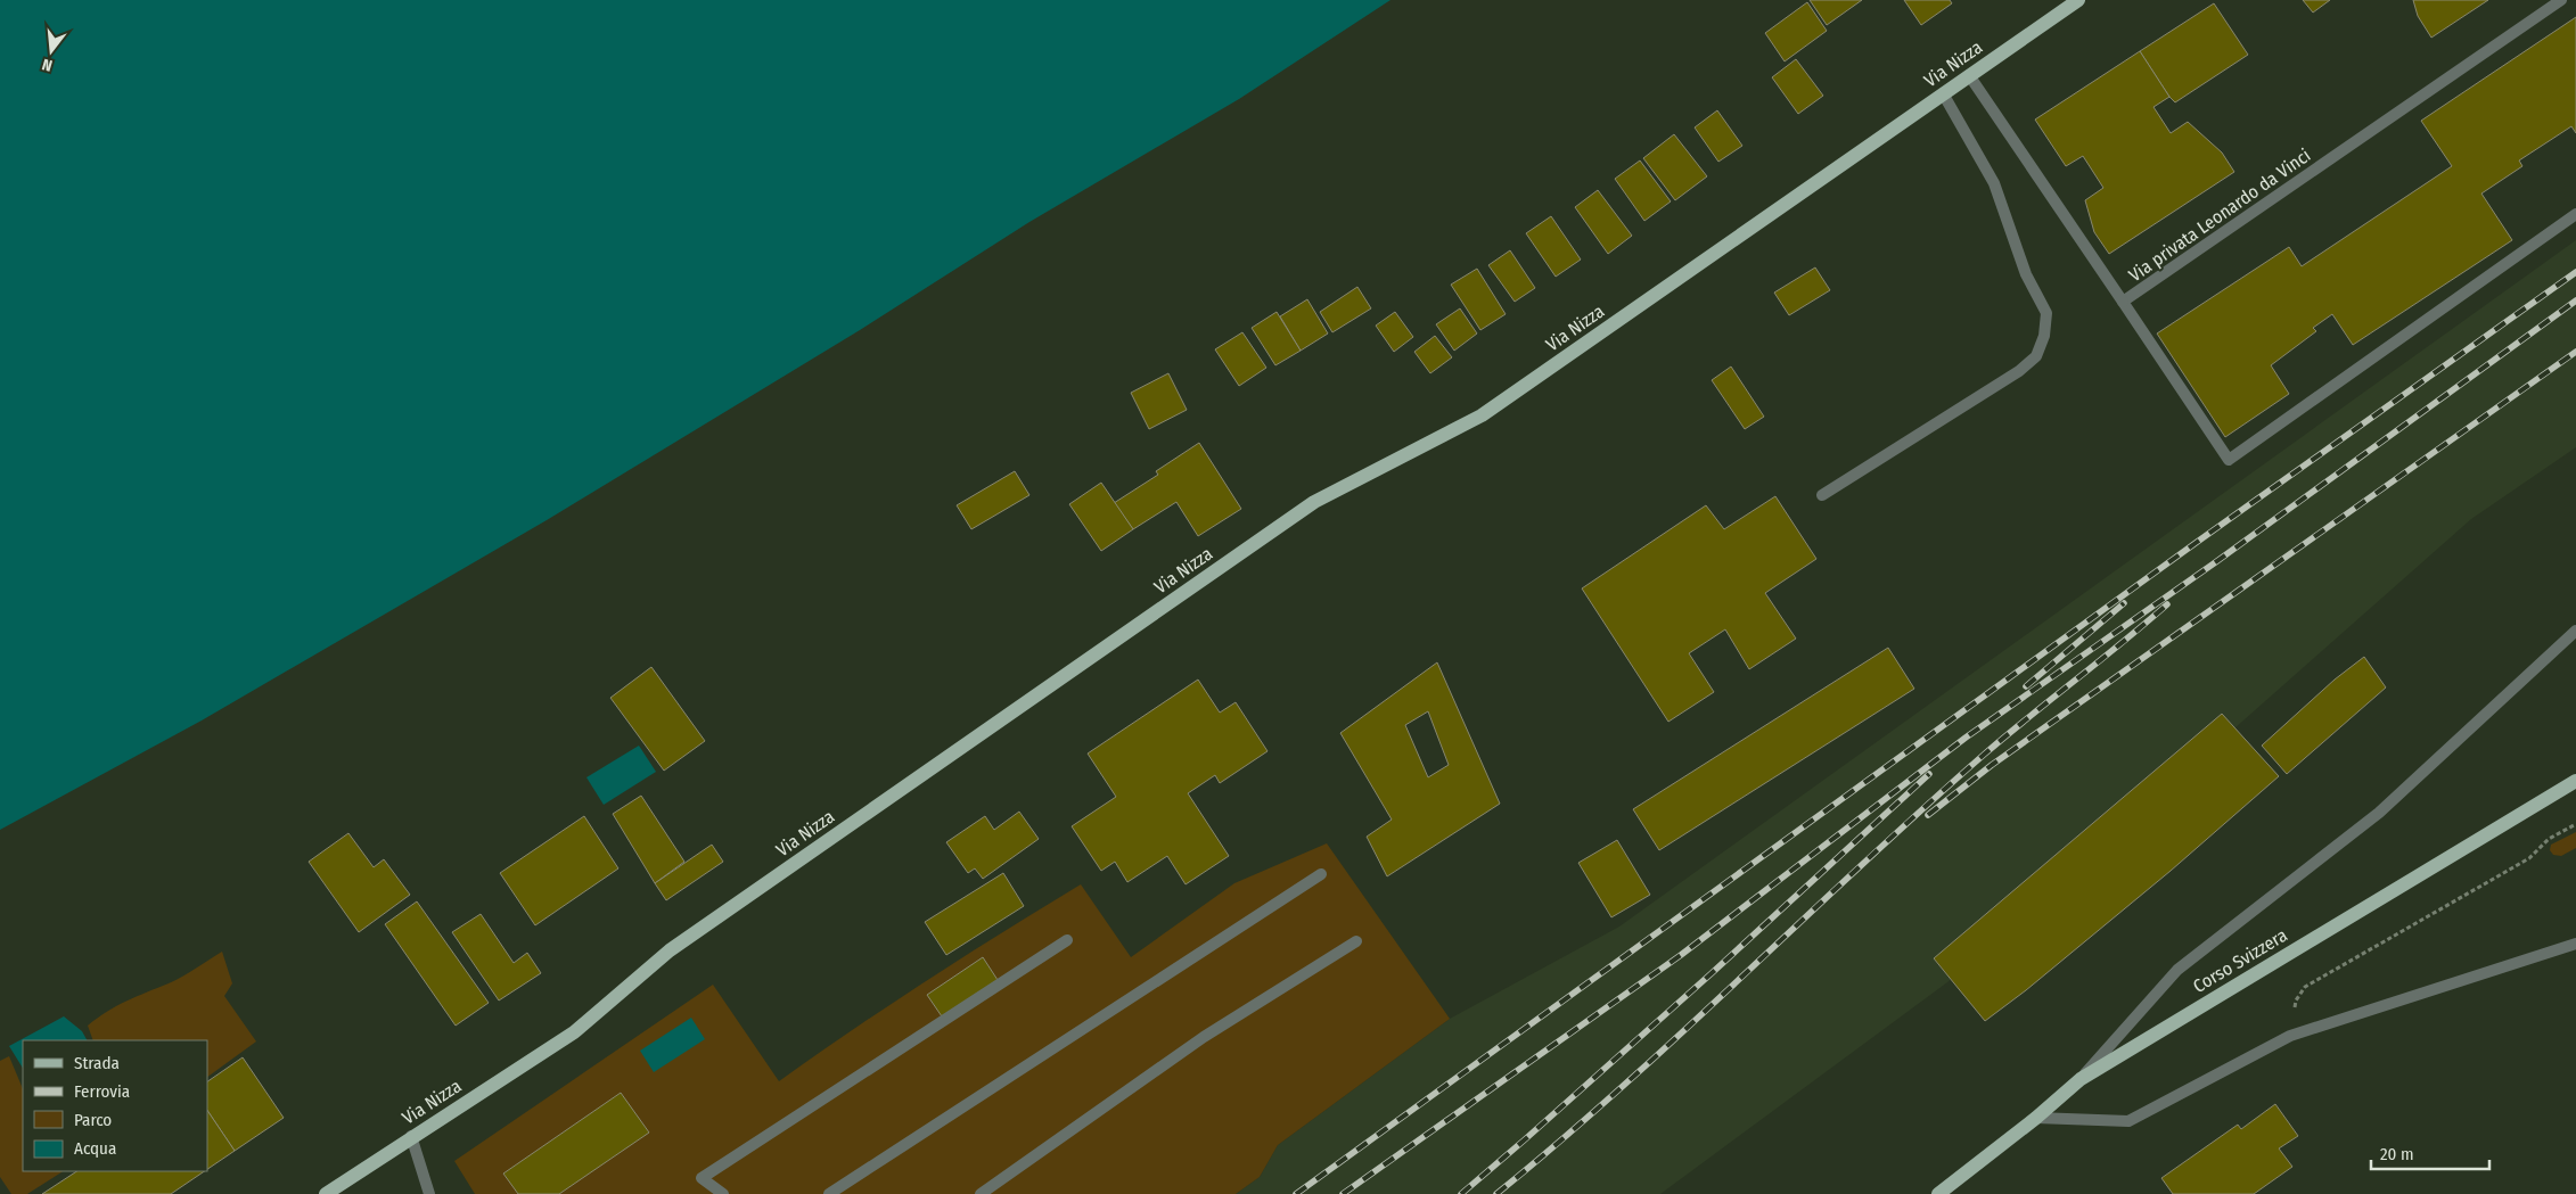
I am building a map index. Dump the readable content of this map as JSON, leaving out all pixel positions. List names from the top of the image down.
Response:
{
  "streets": {
    "main road": ["Via Nizza", "Corso Svizzera"],
    "street": ["Via privata Leonardo da Vinci"]
  },
  "crossings": [
    ["Via Nizza", "Via privata Leonardo da Vinci"]
  ],
  "legend": [
    "Strada",
    "Ferrovia",
    "Parco",
    "Acqua"
  ],
  "scale_bar": "20 m",
  "north": "bottom"
}
